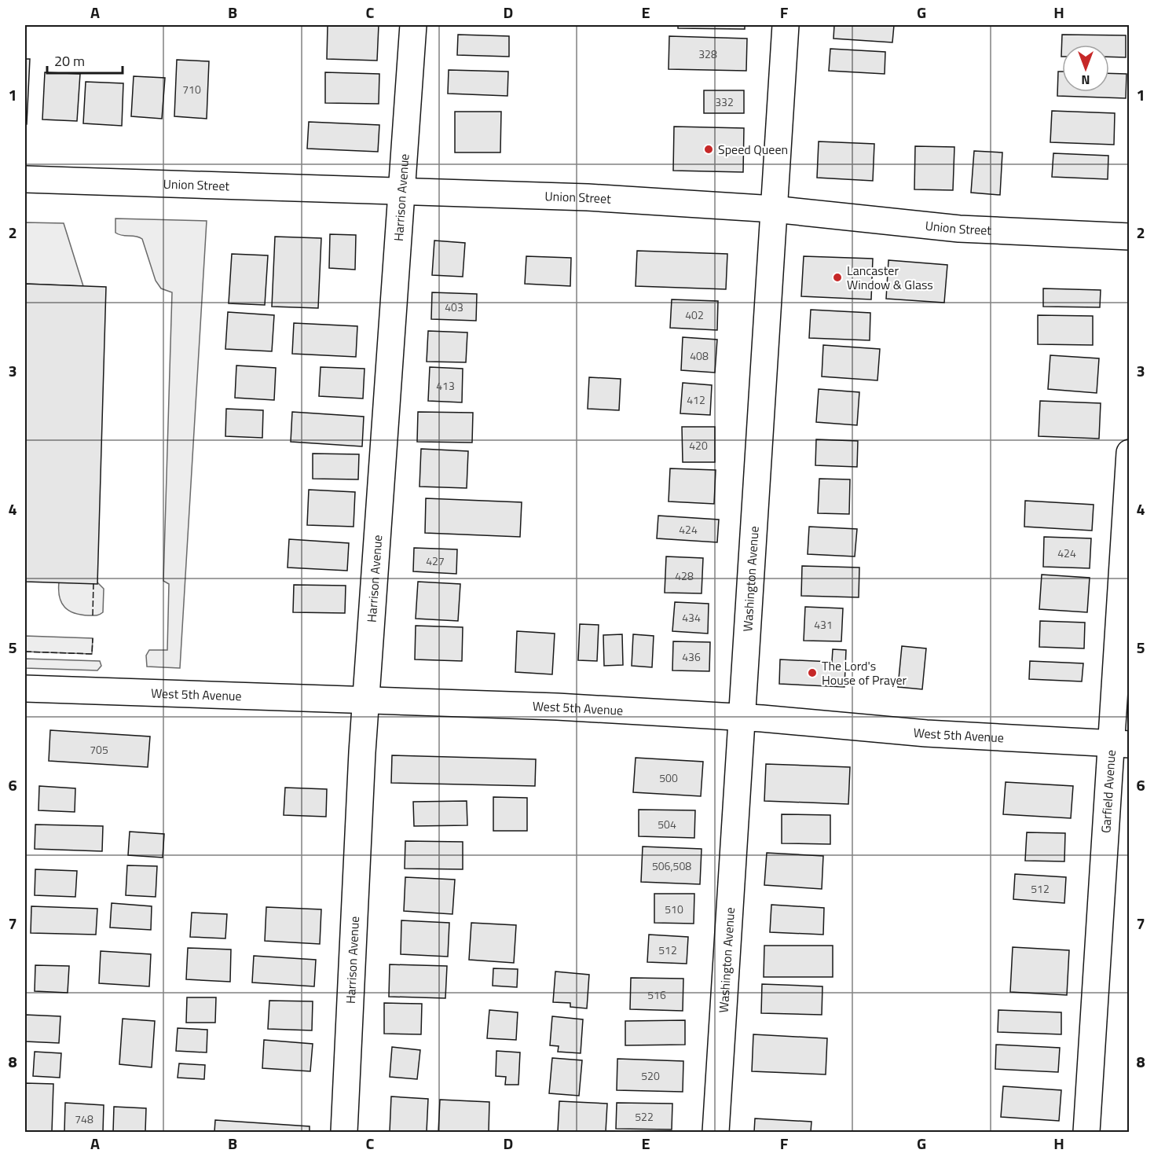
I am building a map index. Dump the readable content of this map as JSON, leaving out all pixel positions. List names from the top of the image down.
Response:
{
  "streets": {
    "street": [
      "Union Street",
      "Harrison Avenue",
      "Washington Avenue",
      "West 5th Avenue",
      "Garfield Avenue"
    ]
  },
  "crossings": [
    ["Union Street", "Harrison Avenue"],
    ["Union Street", "Washington Avenue"],
    ["Harrison Avenue", "West 5th Avenue"],
    ["Washington Avenue", "West 5th Avenue"],
    ["West 5th Avenue", "Garfield Avenue"]
  ],
  "places": ["Speed Queen", "Lancaster Window & Glass", "The Lord's House of Prayer"],
  "house_numbers": [
    "328",
    "710",
    "332",
    "403",
    "402",
    "408",
    "413",
    "412",
    "420",
    "424",
    "424",
    "427",
    "428",
    "434",
    "431",
    "436",
    "705",
    "500",
    "504",
    "506,508",
    "512",
    "510",
    "512",
    "516",
    "520",
    "522",
    "748"
  ],
  "scale_bar": "20 m",
  "north": "bottom",
  "grid": {
    "columns": [
      "A",
      "B",
      "C",
      "D",
      "E",
      "F",
      "G",
      "H"
    ],
    "rows": [
      "1",
      "2",
      "3",
      "4",
      "5",
      "6",
      "7",
      "8"
    ]
  }
}
